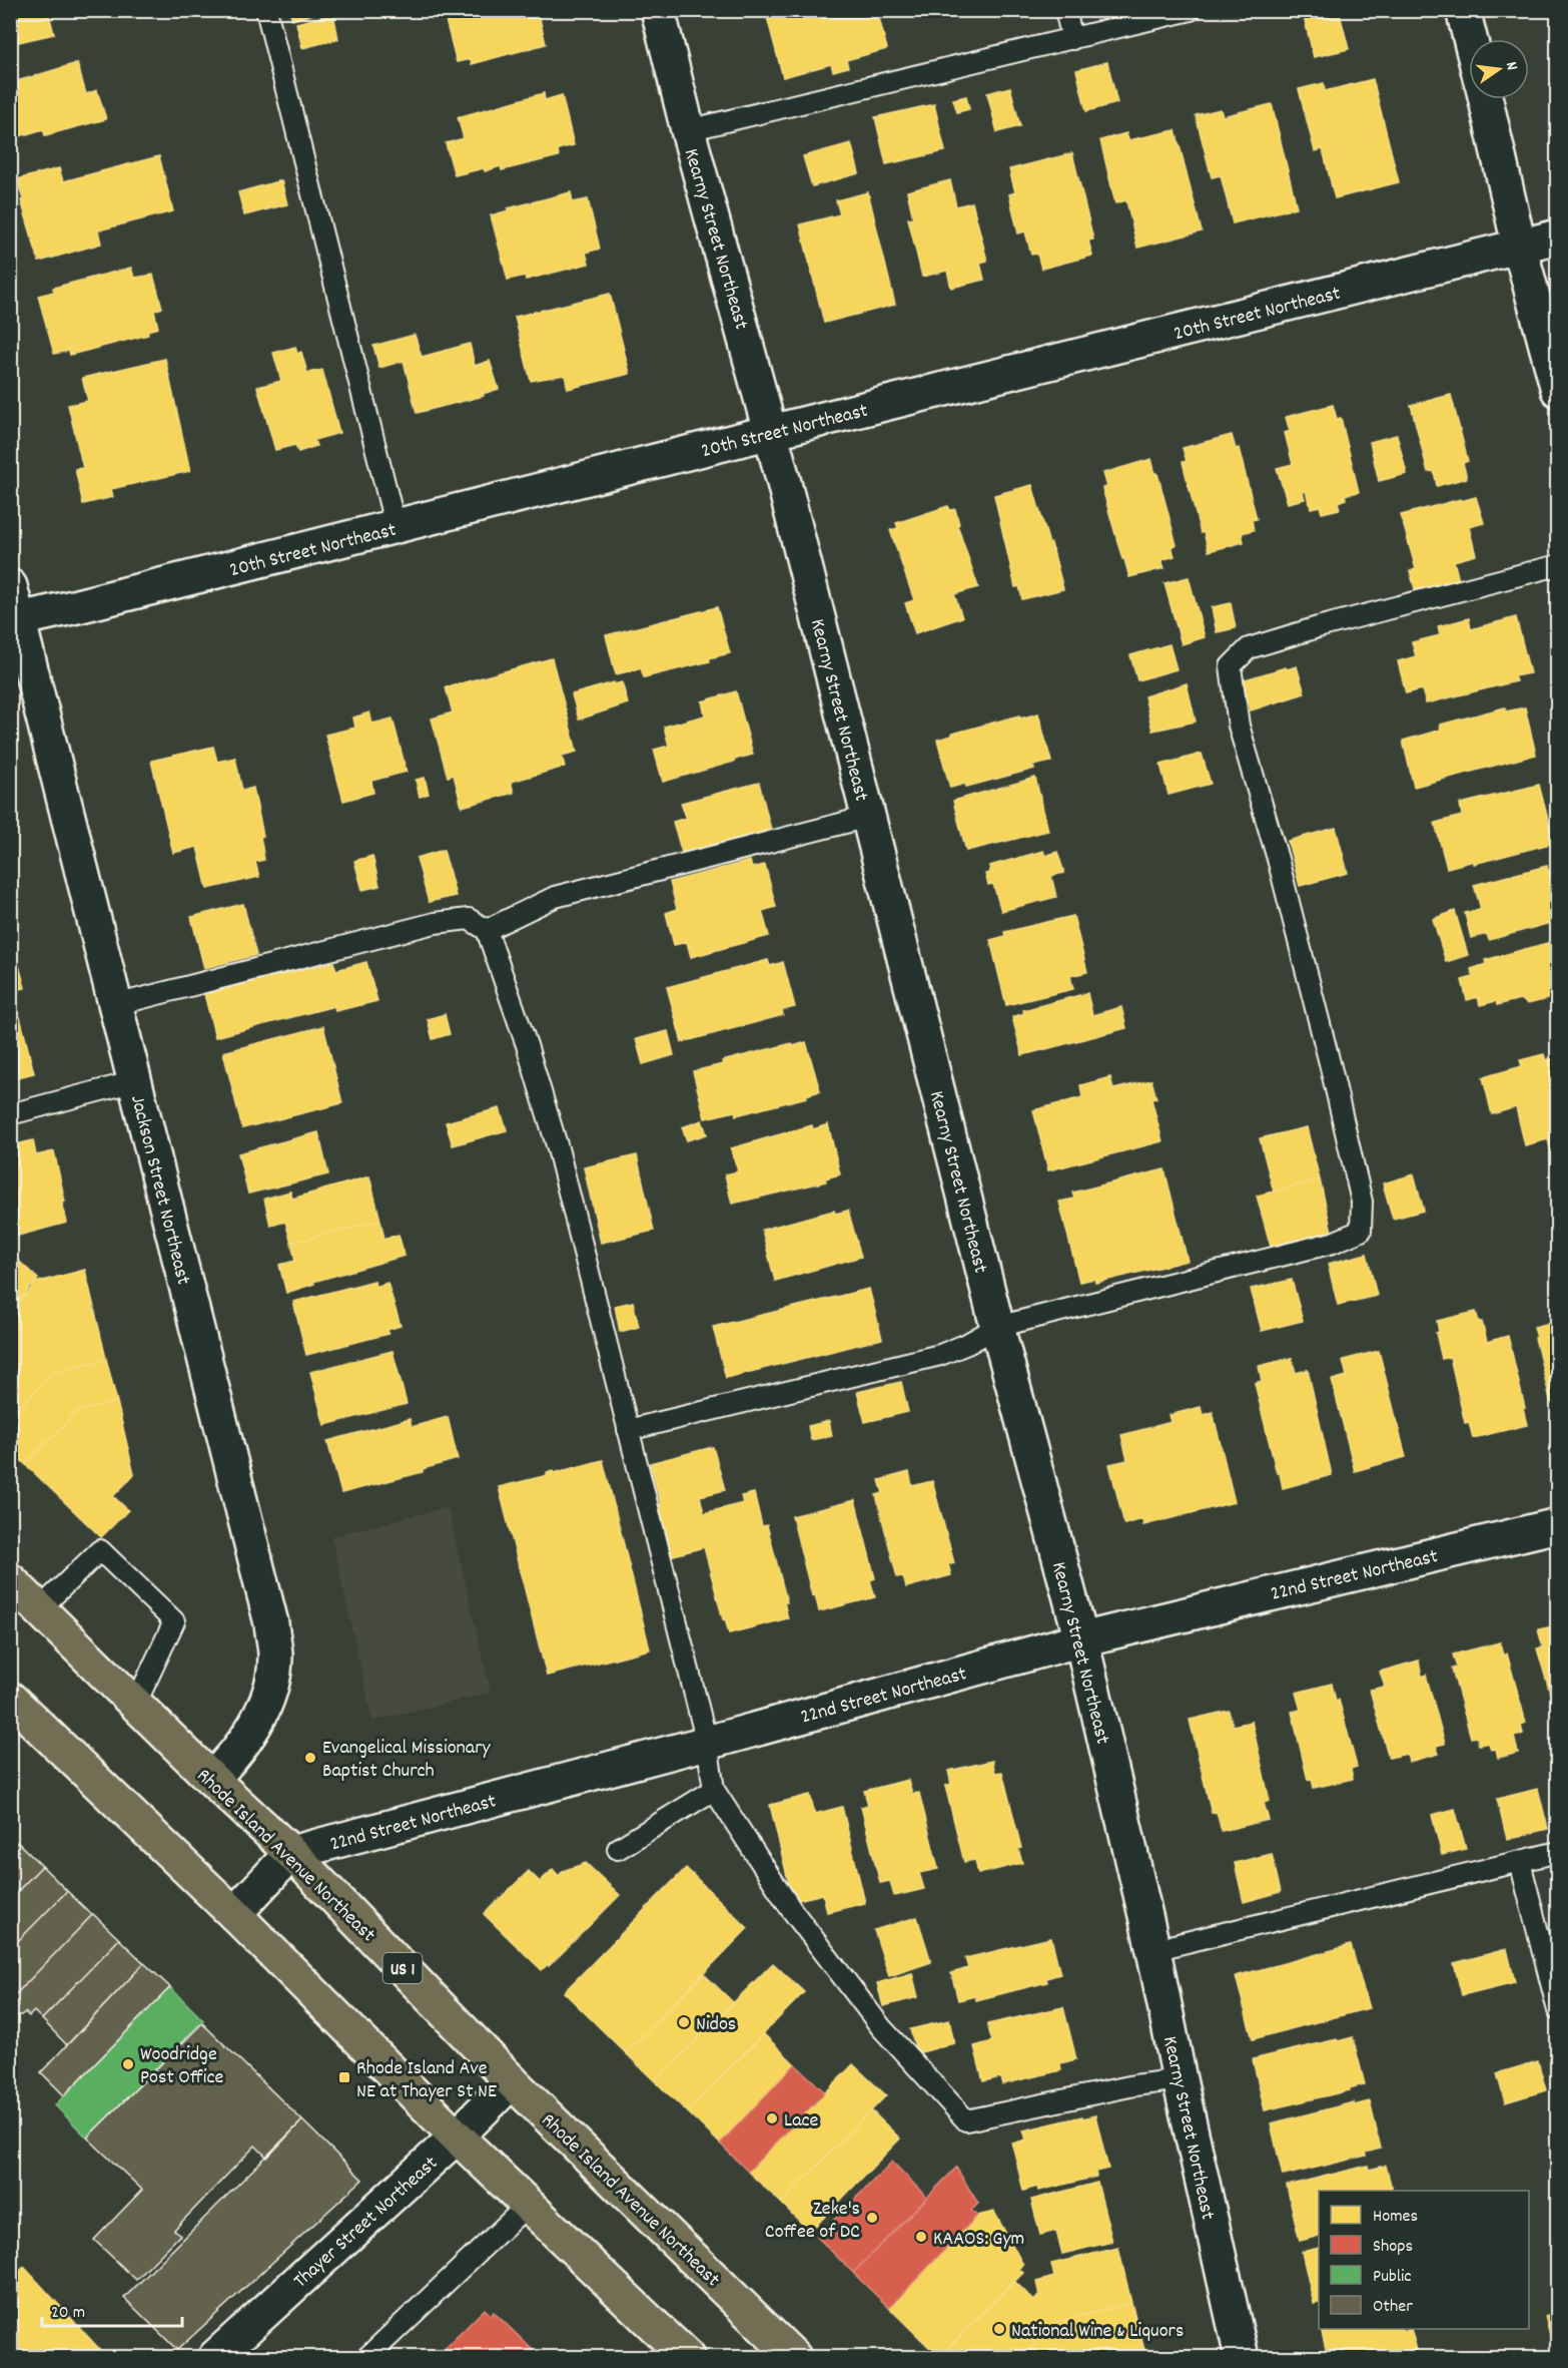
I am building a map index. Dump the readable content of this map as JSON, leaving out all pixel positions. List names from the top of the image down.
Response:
{
  "streets": {
    "main road": ["Rhode Island Avenue Northeast", "US 1"],
    "street": [
      "Kearny Street Northeast",
      "20th Street Northeast",
      "Jackson Street Northeast",
      "22nd Street Northeast",
      "Thayer Street Northeast"
    ]
  },
  "crossings": [
    ["Kearny Street Northeast", "20th Street Northeast"],
    ["Kearny Street Northeast", "22nd Street Northeast"],
    ["20th Street Northeast", "Jackson Street Northeast"],
    ["Jackson Street Northeast", "Rhode Island Avenue Northeast"],
    ["22nd Street Northeast", "Rhode Island Avenue Northeast"],
    ["Rhode Island Avenue Northeast", "Thayer Street Northeast"]
  ],
  "places": {
    "other": [
      "Evangelical Missionary Baptist Church",
      "Nidos",
      "Woodridge Post Office",
      "Lace",
      "Zeke's Coffee of DC",
      "KAAOS: Gym",
      "National Wine & Liquors"
    ],
    "transit": ["Rhode Island Ave NE at Thayer St NE"]
  },
  "legend": [
    "Homes",
    "Shops",
    "Public",
    "Other"
  ],
  "scale_bar": "20 m",
  "north": "right"
}
